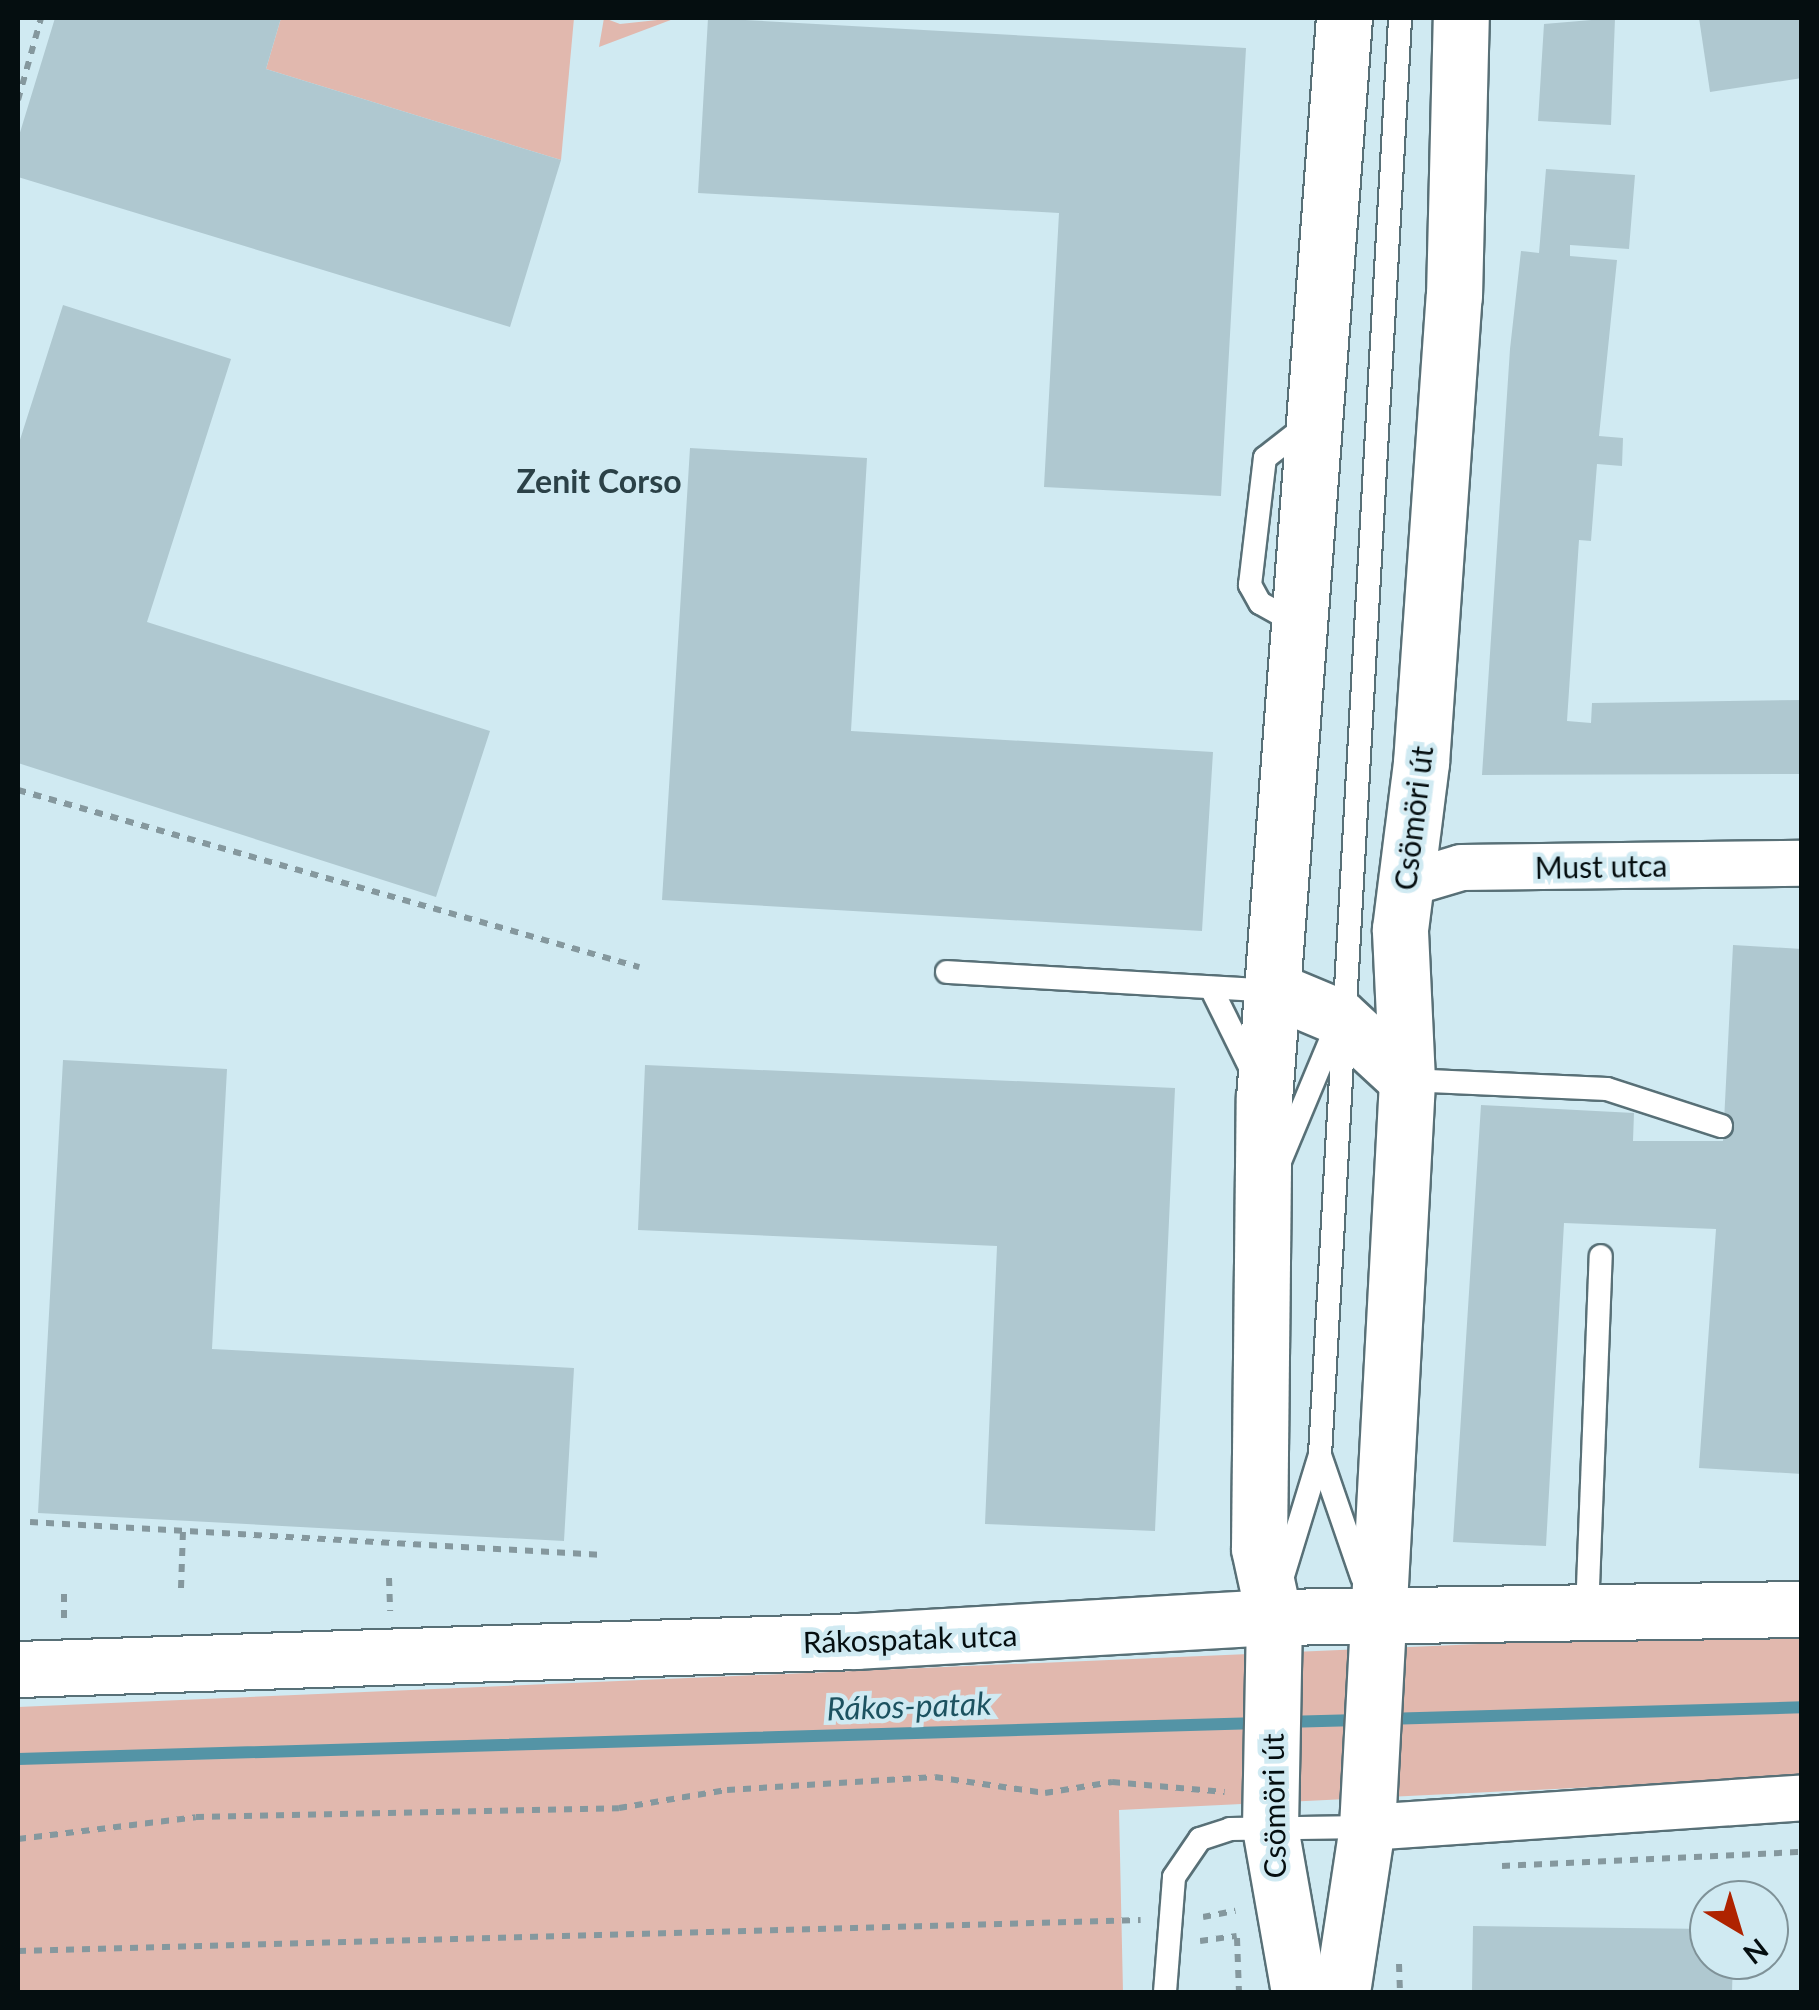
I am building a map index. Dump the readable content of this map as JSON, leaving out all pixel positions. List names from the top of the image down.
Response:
{
  "streets": {
    "main road": ["Csömöri út", "Rákospatak utca"],
    "street": ["Must utca"]
  },
  "crossings": [
    ["Csömöri út", "Must utca"],
    ["Csömöri út", "Rákospatak utca"]
  ],
  "districts": ["Zenit Corso"],
  "water": ["Rákos-patak"],
  "north": "bottom right"
}
